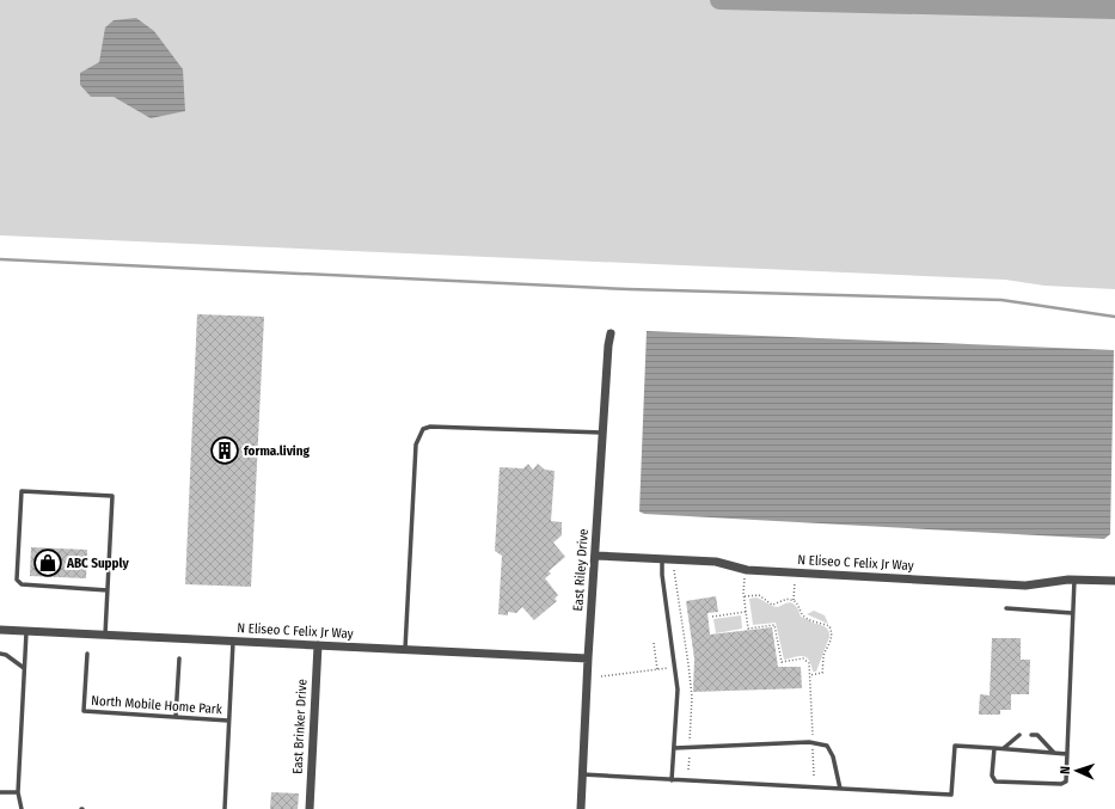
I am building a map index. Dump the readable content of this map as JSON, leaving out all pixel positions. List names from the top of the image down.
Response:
{
  "streets": {
    "street": ["N Eliseo C Felix Jr Way", "East Riley Drive", "East Brinker Drive"],
    "lane": ["North Mobile Home Park"]
  },
  "crossings": [
    ["N Eliseo C Felix Jr Way", "East Riley Drive"],
    ["N Eliseo C Felix Jr Way", "East Brinker Drive"]
  ],
  "places": {
    "building": ["forma.living"],
    "shop": ["ABC Supply"]
  },
  "north": "left"
}
